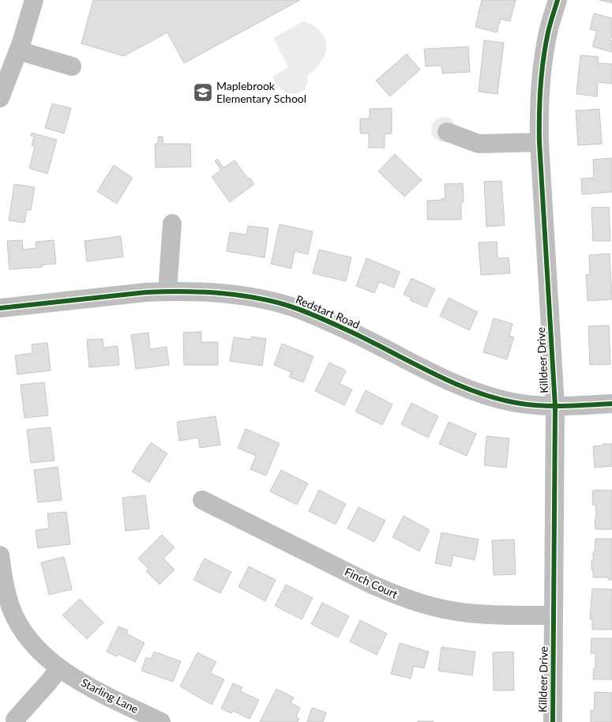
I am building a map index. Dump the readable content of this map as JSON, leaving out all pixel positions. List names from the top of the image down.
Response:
{
  "streets": {
    "street": [
      "Redstart Road",
      "Killdeer Drive",
      "Finch Court",
      "Starling Lane"
    ]
  },
  "crossings": [
    ["Redstart Road", "Killdeer Drive"],
    ["Killdeer Drive", "Finch Court"]
  ],
  "places": {
    "school or university": ["Maplebrook Elementary School"]
  }
}
